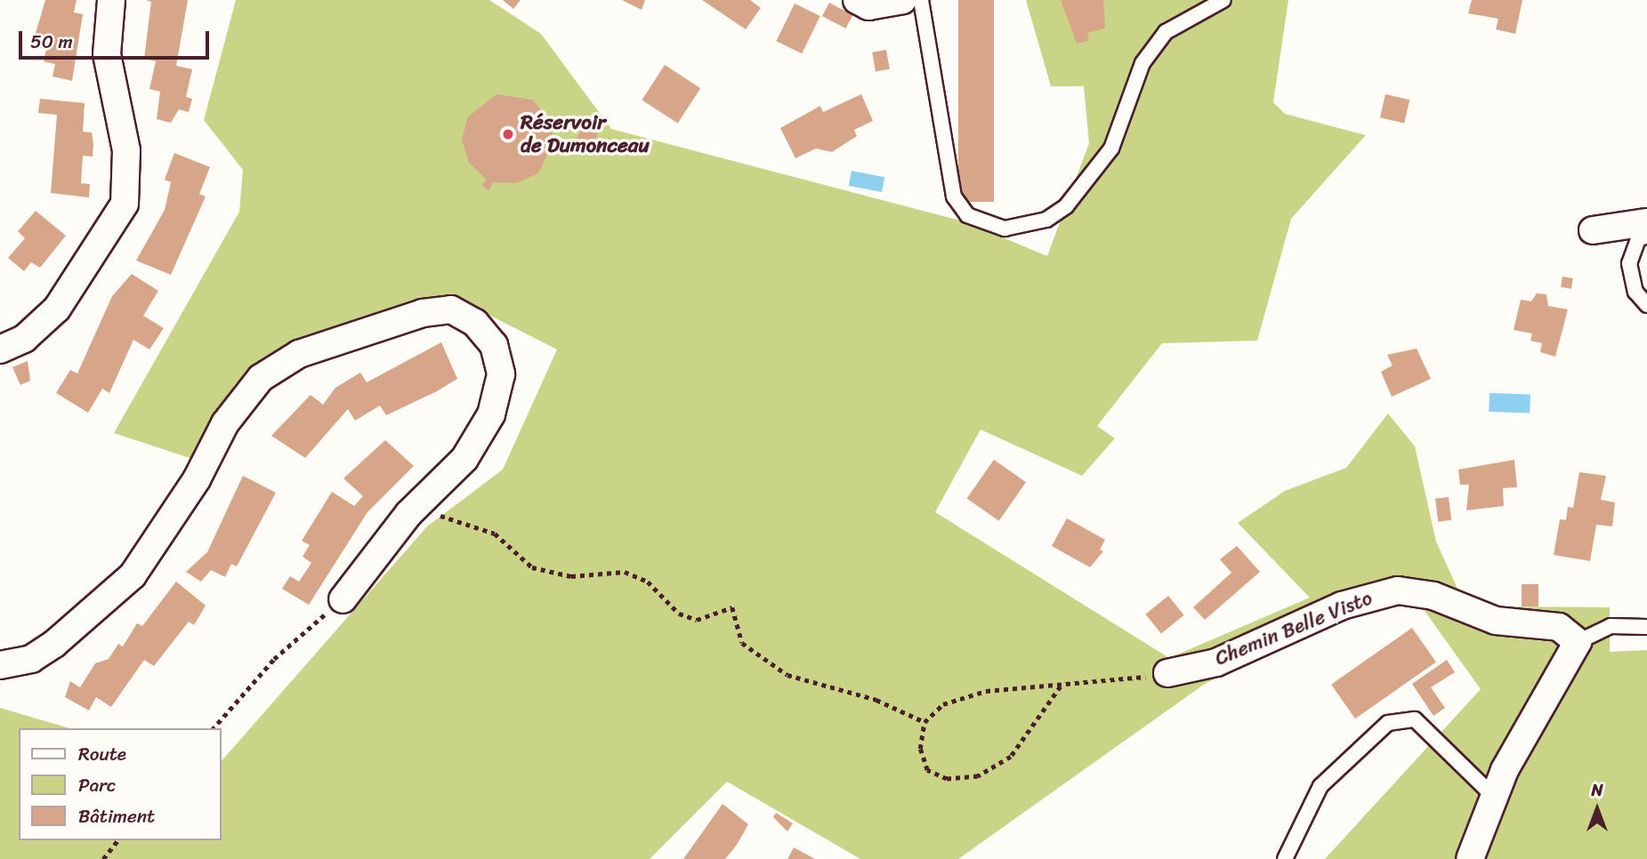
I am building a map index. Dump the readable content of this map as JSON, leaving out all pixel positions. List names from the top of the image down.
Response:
{
  "streets": {
    "street": ["Chemin Belle Visto"]
  },
  "places": ["Réservoir de Dumonceau"],
  "legend": ["Route", "Parc", "Bâtiment"],
  "scale_bar": "50 m",
  "north": "top"
}
